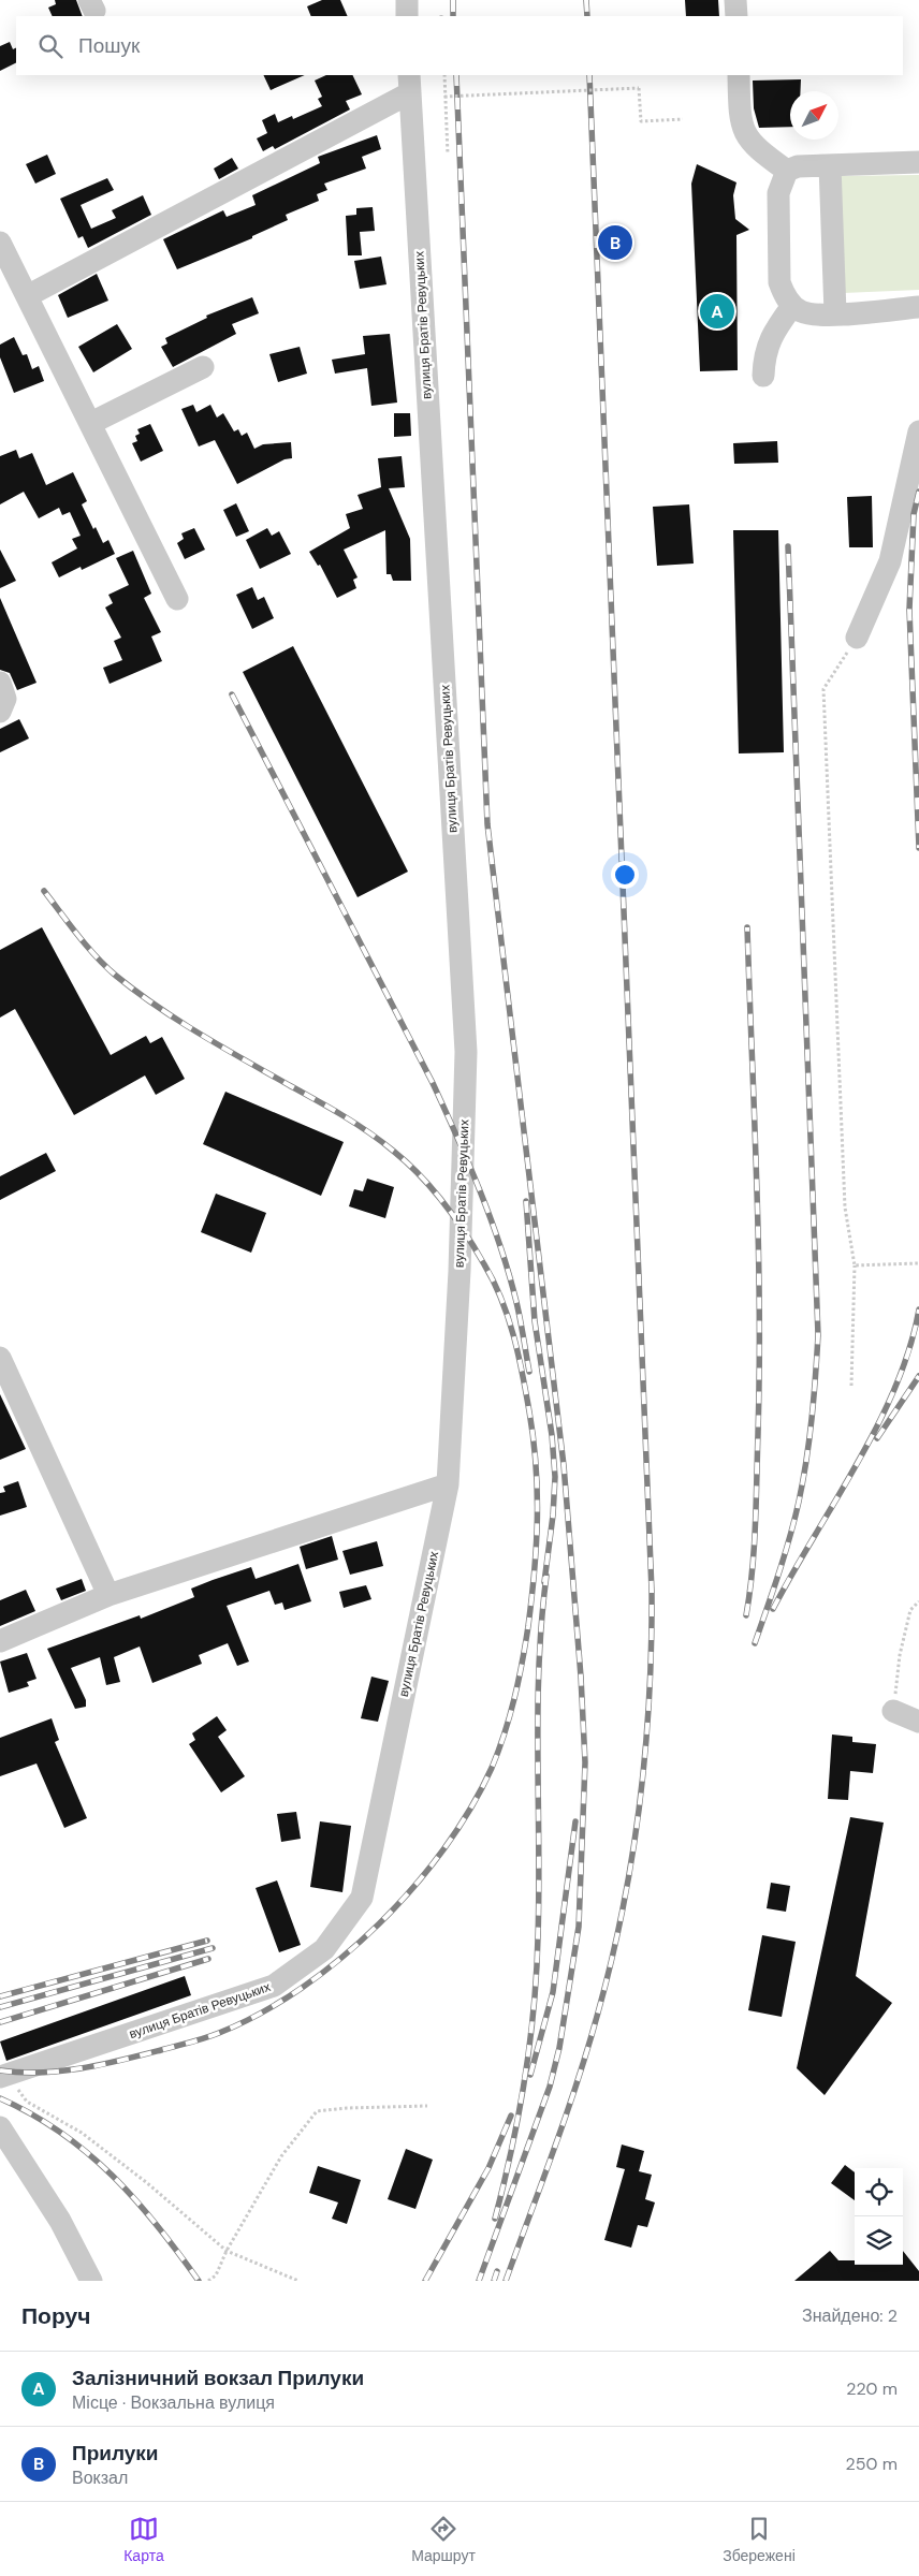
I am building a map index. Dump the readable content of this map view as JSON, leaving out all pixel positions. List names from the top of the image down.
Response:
{
  "streets": {
    "street": ["вулиця Братів Ревуцьких"]
  },
  "north": "top right",
  "page": {
    "search": "Пошук",
    "pins": ["B", "A"],
    "heading": ["Поруч", "Знайдено: 2"],
    "list": [
      {
        "mark": "A",
        "name": "Залізничний вокзал Прилуки",
        "note": "Місце · Вокзальна вулиця",
        "value": "220 m"
      },
      {
        "mark": "B",
        "name": "Прилуки",
        "note": "Вокзал",
        "value": "250 m"
      }
    ],
    "nav": ["Карта", "Маршрут", "Збережені"]
  }
}
